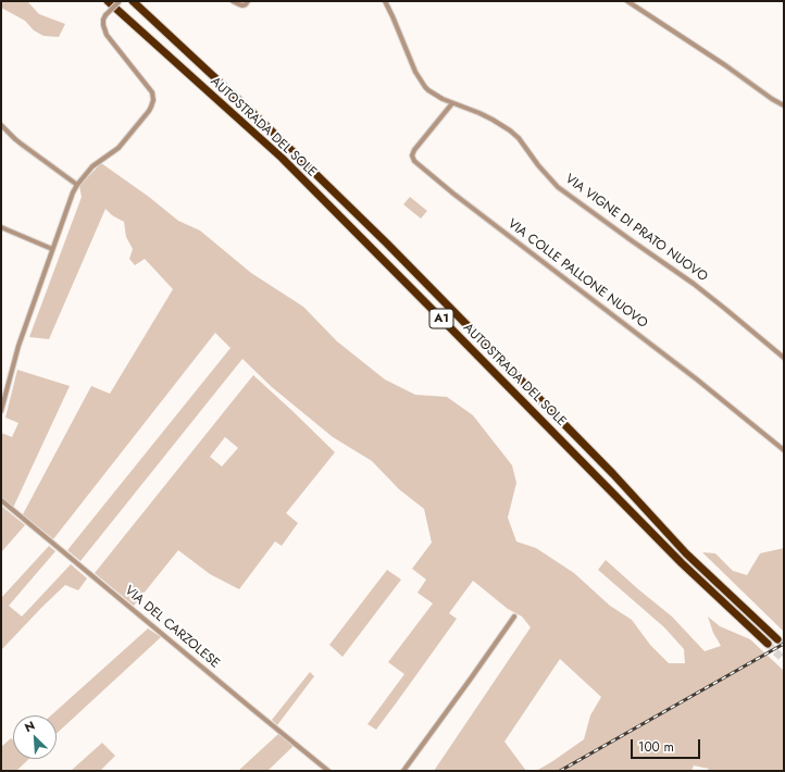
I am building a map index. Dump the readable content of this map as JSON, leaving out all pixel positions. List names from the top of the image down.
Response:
{
  "streets": {
    "highway": ["AUTOSTRADA DEL SOLE", "A1"],
    "street": ["VIA VIGNE DI PRATO NUOVO", "VIA COLLE PALLONE NUOVO", "VIA DEL CARZOLESE"]
  },
  "crossings": [
    ["VIA VIGNE DI PRATO NUOVO", "VIA COLLE PALLONE NUOVO"]
  ],
  "scale_bar": "100 m",
  "north": "top left"
}
